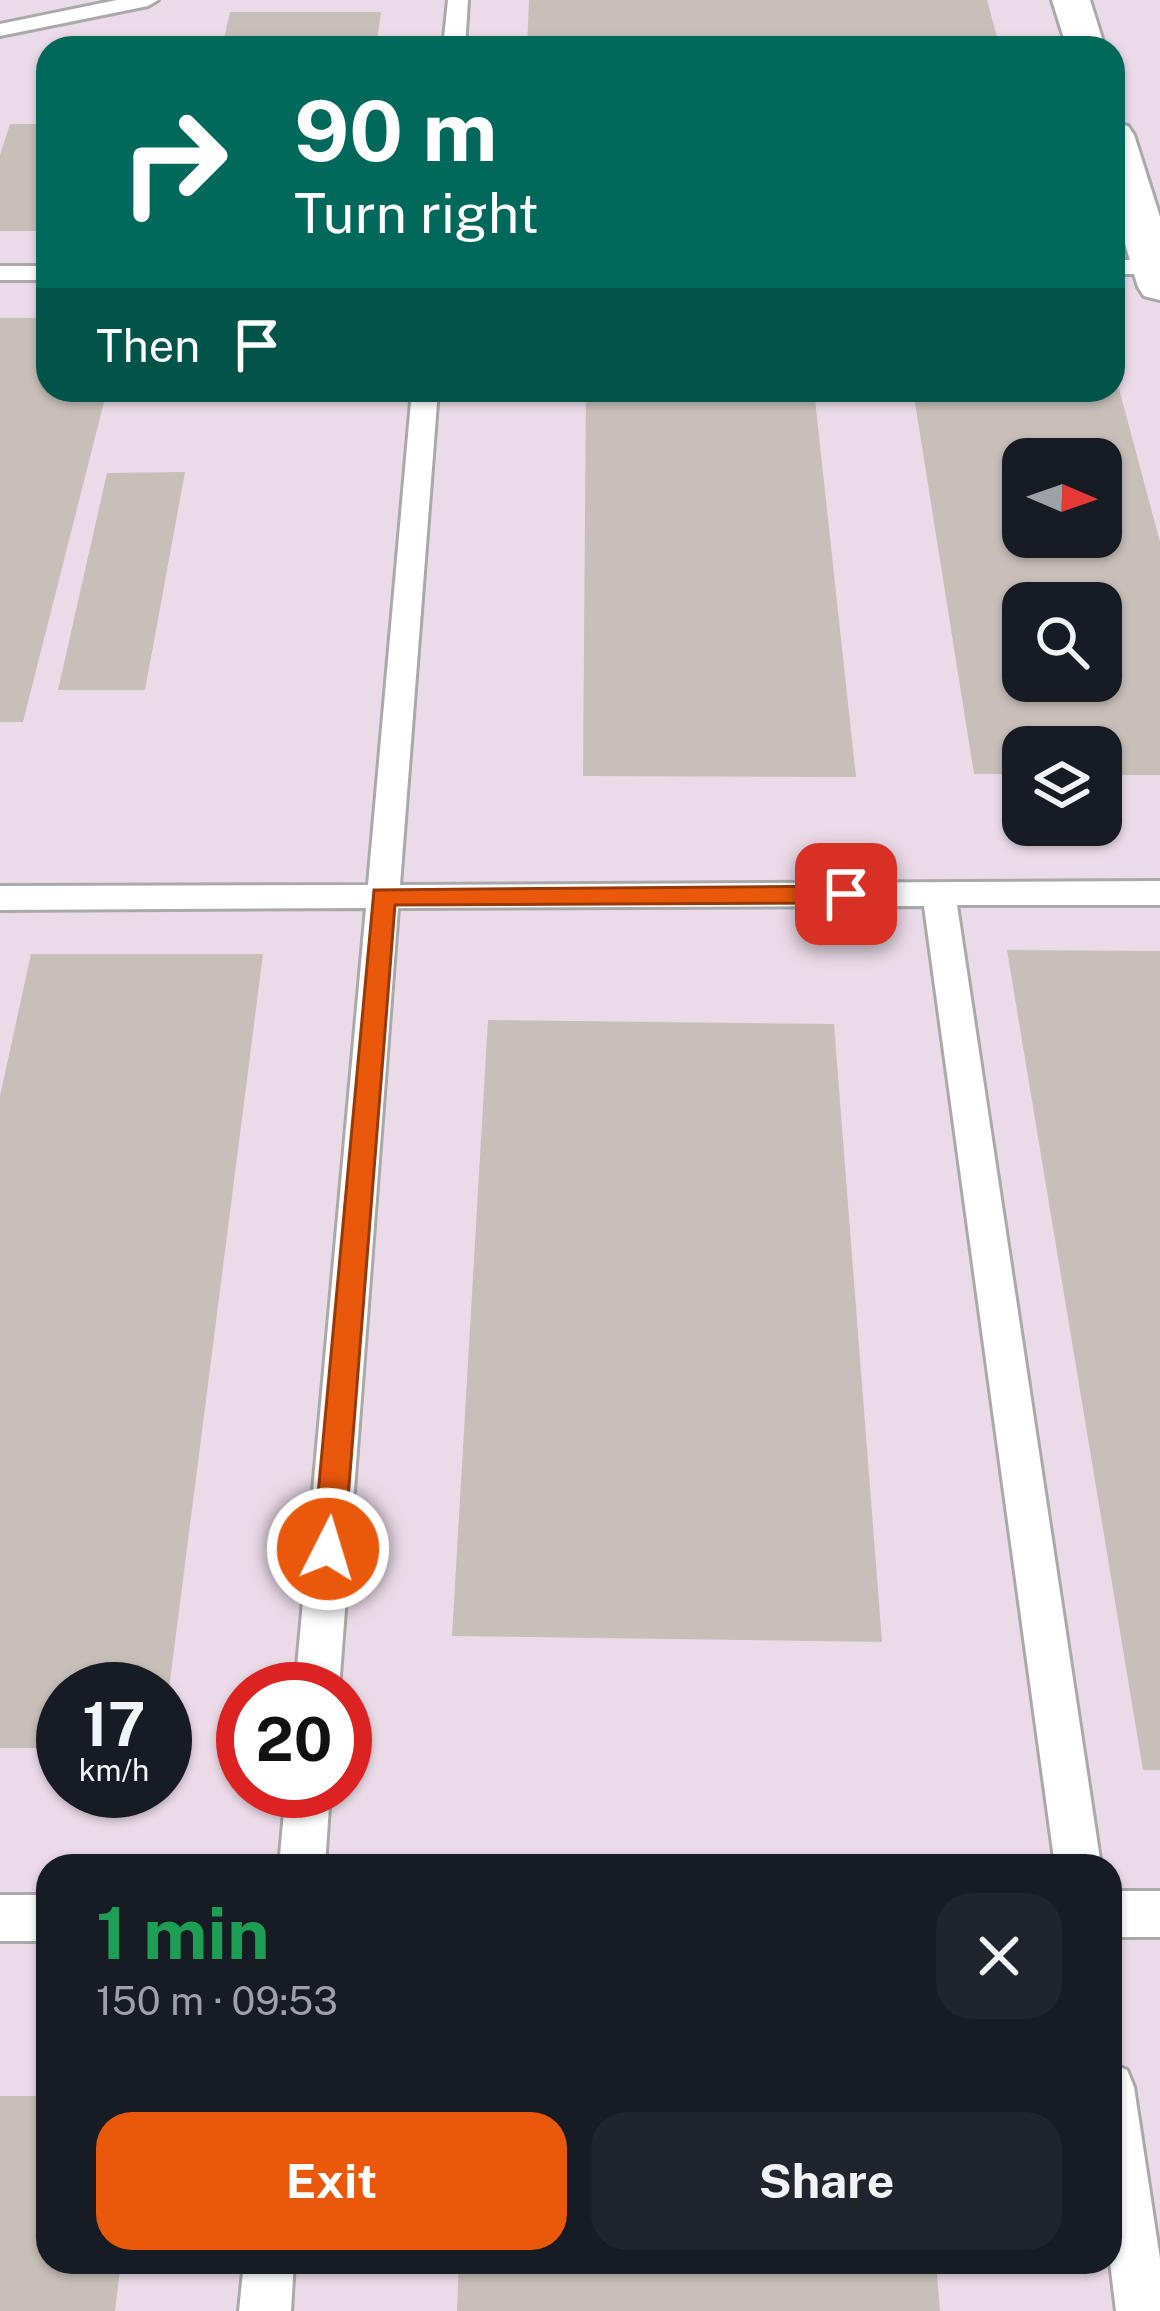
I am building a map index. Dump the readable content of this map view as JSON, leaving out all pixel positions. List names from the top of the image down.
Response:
{
  "north": "right",
  "page": {
    "turn": ["90 m", "Turn right"],
    "then": "Then",
    "speed": "17 km/h",
    "limit": "20",
    "heading": ["1 min", "150 m · 09:53"],
    "buttons": ["Exit", "Share"]
  }
}
